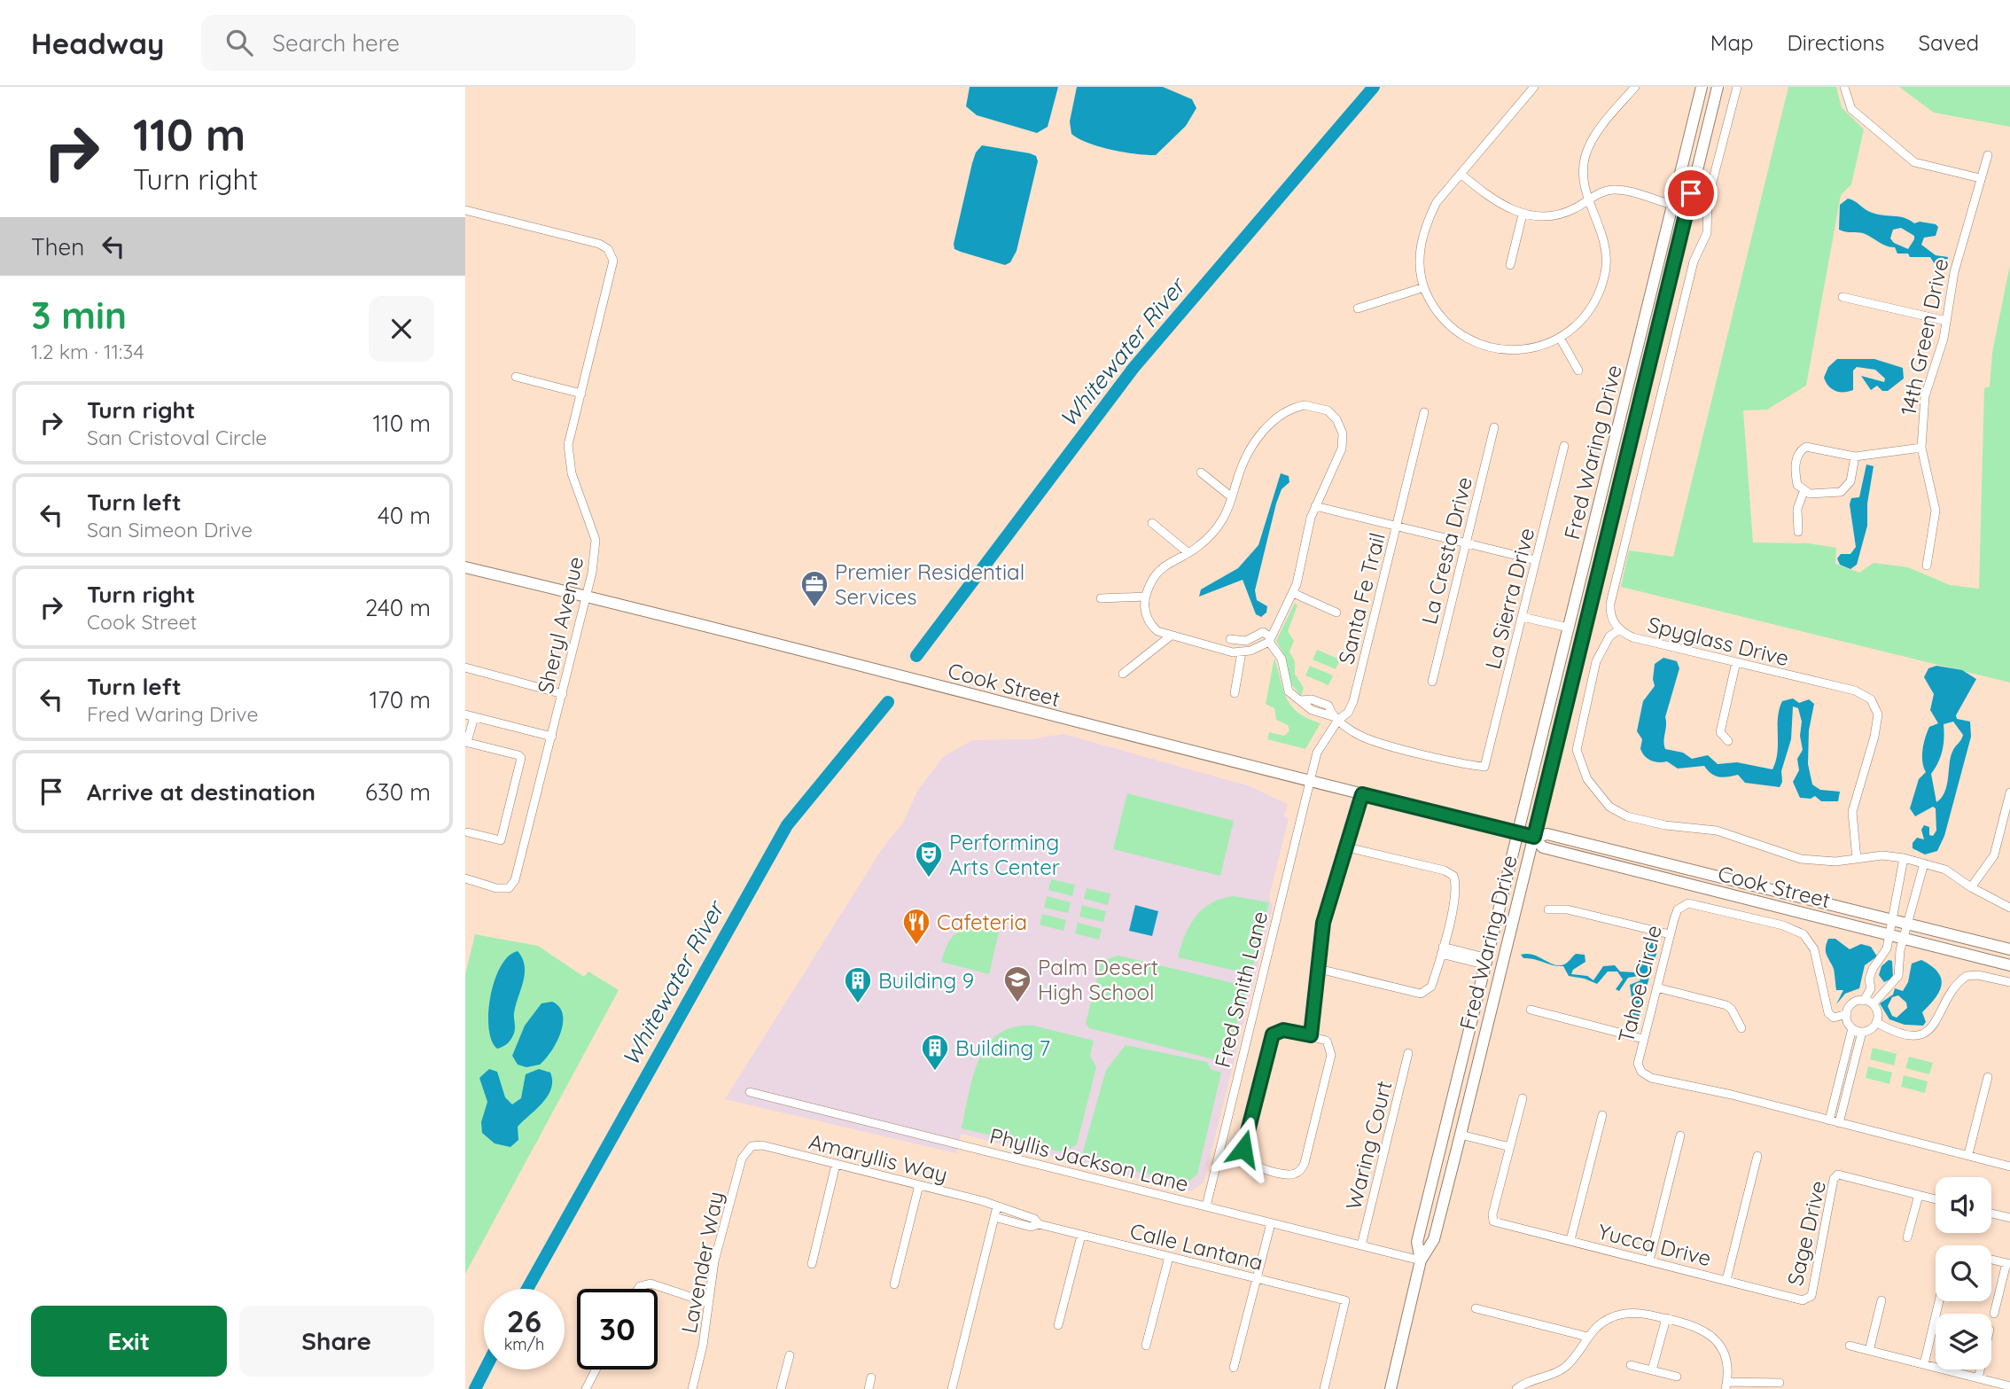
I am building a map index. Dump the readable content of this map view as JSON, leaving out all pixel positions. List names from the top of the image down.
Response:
{
  "streets": {
    "main road": ["Fred Waring Drive", "Cook Street"],
    "street": [
      "14th Green Drive",
      "La Cresta Drive",
      "Santa Fe Trail",
      "La Sierra Drive",
      "Sheryl Avenue",
      "Spyglass Drive",
      "Tahoe Circle",
      "Fred Smith Lane",
      "Waring Court",
      "Amaryllis Way",
      "Phyllis Jackson Lane",
      "Sage Drive",
      "Yucca Drive",
      "Calle Lantana",
      "Lavender Way"
    ]
  },
  "crossings": [
    ["Fred Waring Drive", "Cook Street"],
    ["Fred Waring Drive", "Phyllis Jackson Lane"],
    ["Santa Fe Trail", "La Sierra Drive"],
    ["Santa Fe Trail", "Cook Street"],
    ["Santa Fe Trail", "Fred Smith Lane"],
    ["Sheryl Avenue", "Cook Street"],
    ["Cook Street", "Fred Smith Lane"],
    ["Fred Smith Lane", "Phyllis Jackson Lane"],
    ["Waring Court", "Phyllis Jackson Lane"],
    ["Amaryllis Way", "Calle Lantana"],
    ["Amaryllis Way", "Lavender Way"],
    ["Sage Drive", "Yucca Drive"]
  ],
  "water": ["Whitewater River"],
  "places": {
    "office": ["Premier Residential Services"],
    "theatre": ["Performing Arts Center"],
    "restaurant": ["Cafeteria"],
    "school or university": ["Palm Desert High School"],
    "building": ["Building 9", "Building 7"]
  },
  "page": {
    "header": "Headway",
    "search": "Search here",
    "nav": ["Map", "Directions", "Saved"],
    "turn": ["110 m", "Turn right"],
    "then": "Then",
    "heading": ["3 min", "1.2 km · 11:34"],
    "list": [
      {
        "name": "Turn right",
        "note": "San Cristoval Circle",
        "value": "110 m"
      },
      {
        "name": "Turn left",
        "note": "San Simeon Drive",
        "value": "40 m"
      },
      {
        "name": "Turn right",
        "note": "Cook Street",
        "value": "240 m"
      },
      {
        "name": "Turn left",
        "note": "Fred Waring Drive",
        "value": "170 m"
      },
      {
        "name": "Arrive at destination",
        "value": "630 m"
      }
    ],
    "speed": "26 km/h",
    "limit": "30",
    "buttons": ["Exit", "Share"]
  }
}
